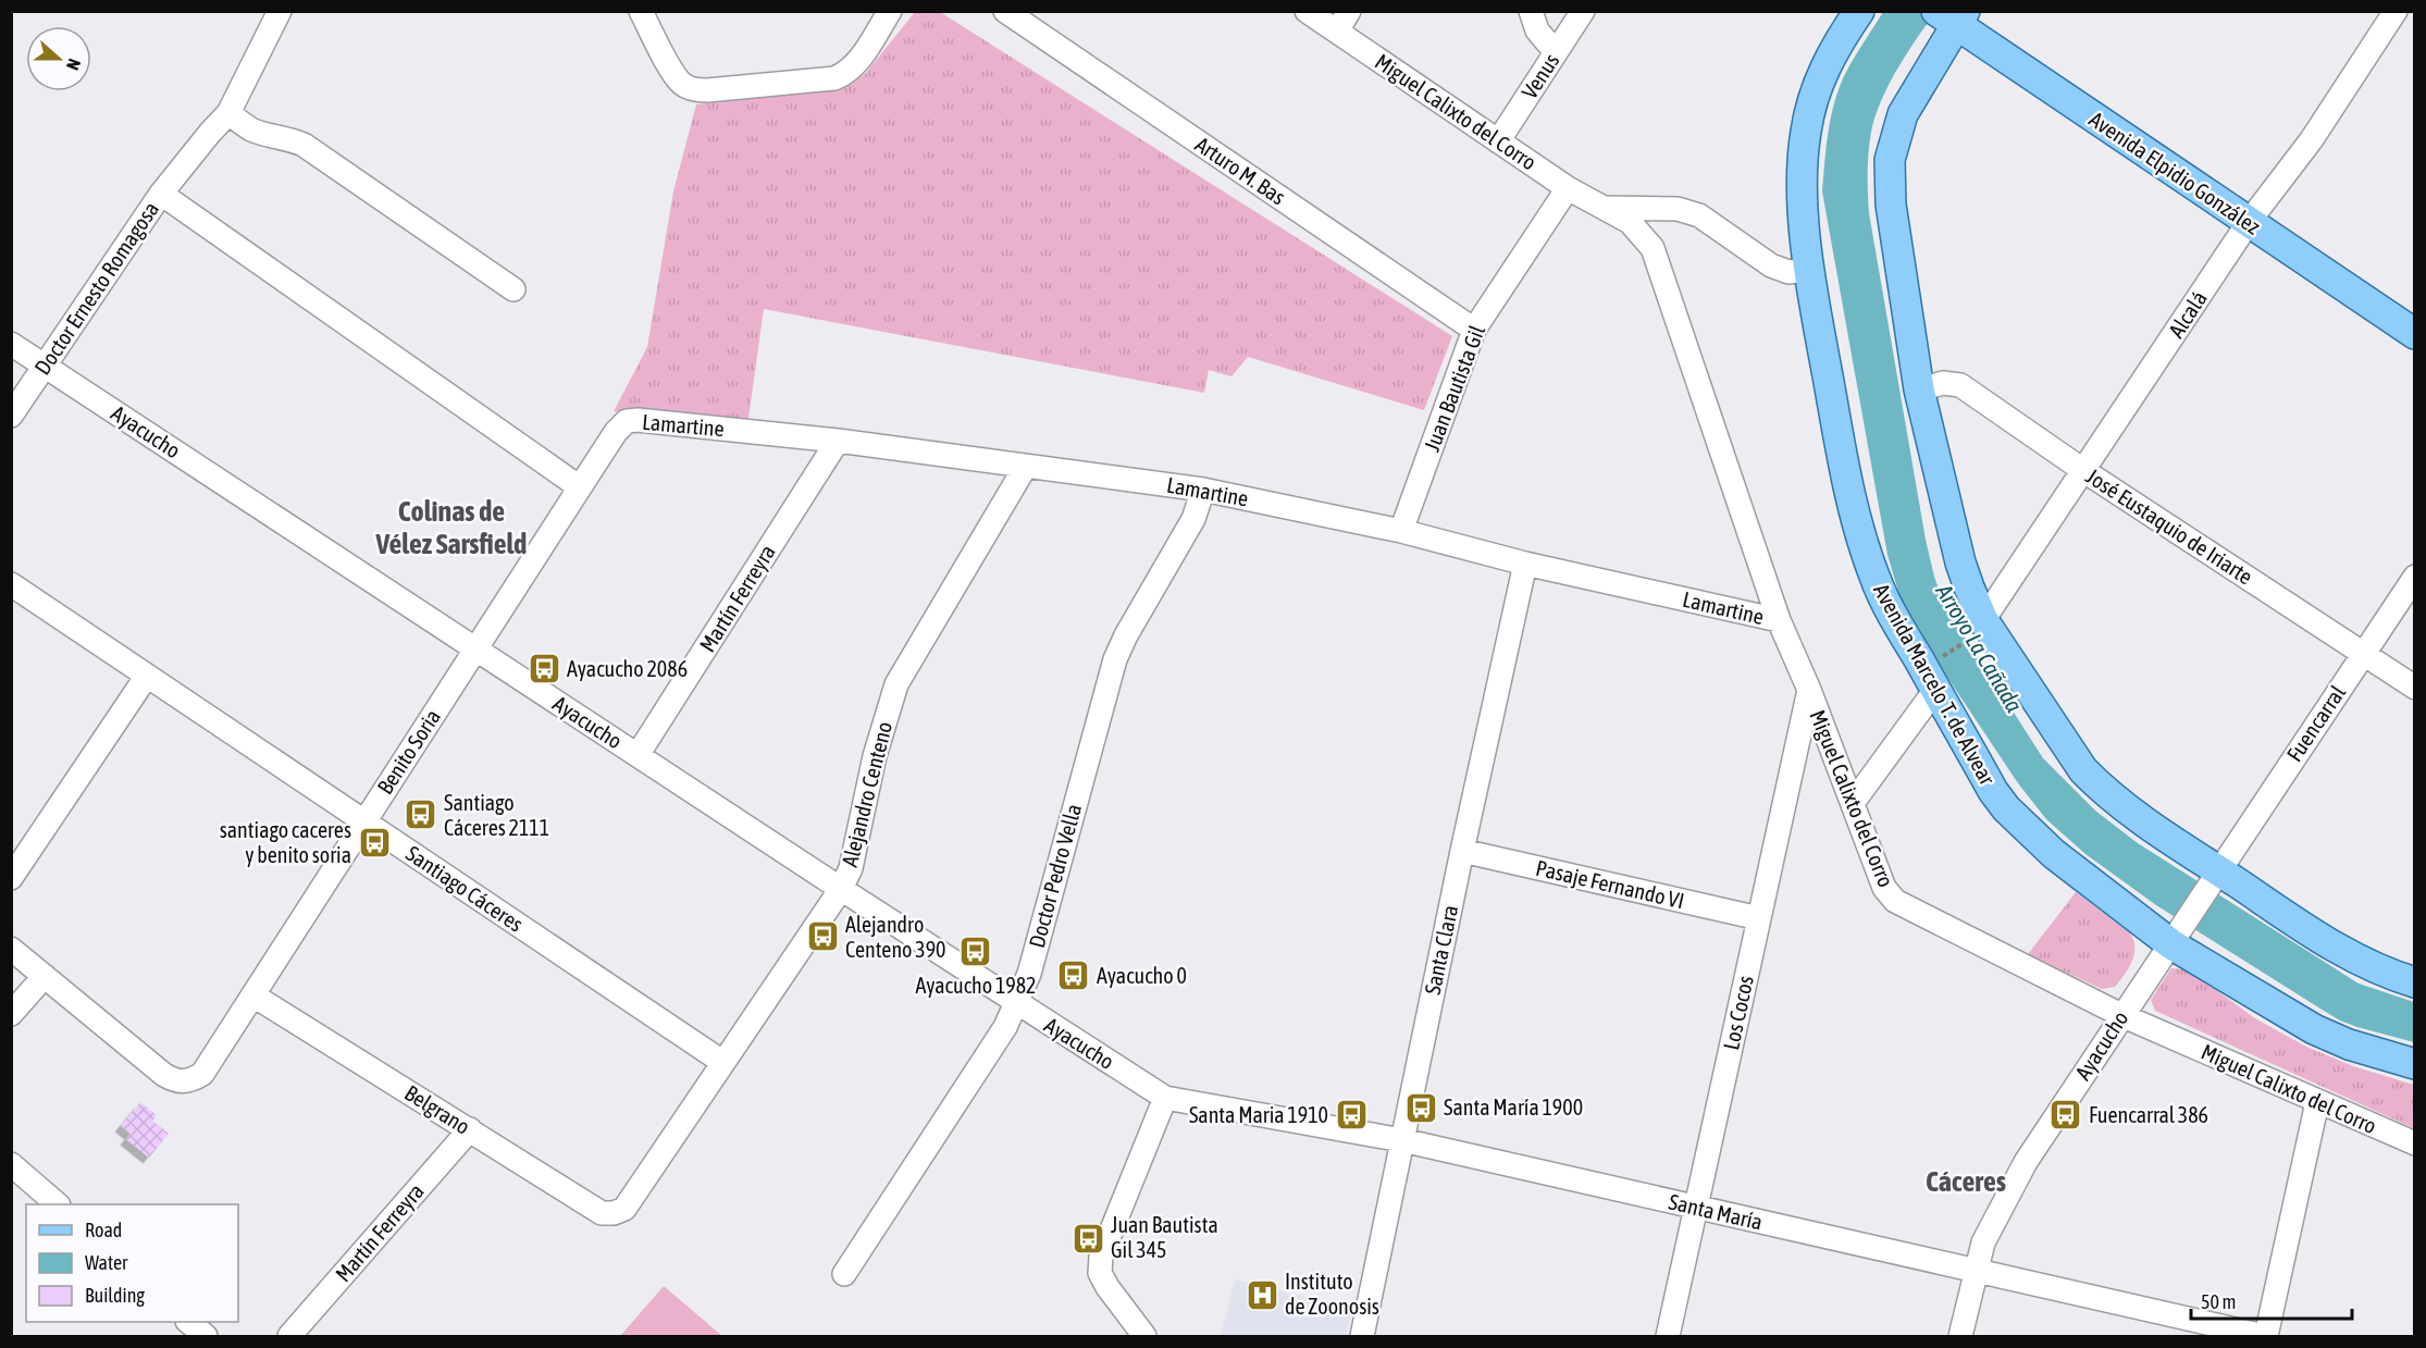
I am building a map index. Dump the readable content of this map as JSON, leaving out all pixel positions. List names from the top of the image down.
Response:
{
  "streets": {
    "main road": ["Avenida Elpidio González", "Avenida Marcelo T. de Alvear"],
    "street": [
      "Venus",
      "Miguel Calixto del Corro",
      "Arturo M. Bas",
      "Doctor Ernesto Romagosa",
      "Alcalá",
      "Juan Bautista Gil",
      "Lamartine",
      "Ayacucho",
      "José Eustaquio de Iriarte",
      "Martín Ferreyra",
      "Fuencarral",
      "Benito Soria",
      "Alejandro Centeno",
      "Doctor Pedro Vella",
      "Pasaje Fernando VI",
      "Santiago Cáceres",
      "Santa Clara",
      "Los Cocos",
      "Belgrano",
      "Santa María"
    ]
  },
  "crossings": [
    ["Venus", "Miguel Calixto del Corro"],
    ["Miguel Calixto del Corro", "Juan Bautista Gil"],
    ["Miguel Calixto del Corro", "Lamartine"],
    ["Miguel Calixto del Corro", "Ayacucho"],
    ["Miguel Calixto del Corro", "Avenida Marcelo T. de Alvear"],
    ["Miguel Calixto del Corro", "Los Cocos"],
    ["Arturo M. Bas", "Juan Bautista Gil"],
    ["Avenida Elpidio González", "Alcalá"],
    ["Doctor Ernesto Romagosa", "Ayacucho"],
    ["Alcalá", "José Eustaquio de Iriarte"],
    ["Juan Bautista Gil", "Lamartine"],
    ["Lamartine", "Martín Ferreyra"],
    ["Lamartine", "Benito Soria"],
    ["Lamartine", "Alejandro Centeno"],
    ["Lamartine", "Doctor Pedro Vella"],
    ["Lamartine", "Santa Clara"],
    ["Ayacucho", "Martín Ferreyra"],
    ["Ayacucho", "Avenida Marcelo T. de Alvear"],
    ["Ayacucho", "Fuencarral"],
    ["Ayacucho", "Benito Soria"],
    ["Ayacucho", "Alejandro Centeno"],
    ["Ayacucho", "Doctor Pedro Vella"],
    ["Ayacucho", "Santa María"],
    ["José Eustaquio de Iriarte", "Fuencarral"],
    ["Martín Ferreyra", "Belgrano"],
    ["Benito Soria", "Santiago Cáceres"],
    ["Benito Soria", "Belgrano"],
    ["Alejandro Centeno", "Santiago Cáceres"],
    ["Alejandro Centeno", "Belgrano"],
    ["Pasaje Fernando VI", "Santa Clara"],
    ["Pasaje Fernando VI", "Los Cocos"],
    ["Santa Clara", "Santa María"],
    ["Los Cocos", "Santa María"]
  ],
  "districts": ["Colinas de Vélez Sarsfield", "Cáceres"],
  "water": ["Arroyo La Cañada"],
  "places": {
    "bus stop": [
      "Ayacucho 2086",
      "Santiago Cáceres 2111",
      "santiago caceres y benito soria",
      "Alejandro Centeno 390",
      "Ayacucho 1982",
      "Ayacucho 0",
      "Santa María 1900",
      "Santa Maria 1910",
      "Fuencarral 386",
      "Juan Bautista Gil 345"
    ],
    "hospital": ["Instituto de Zoonosis"]
  },
  "legend": ["Road", "Water", "Building"],
  "scale_bar": "50 m",
  "north": "right"
}
